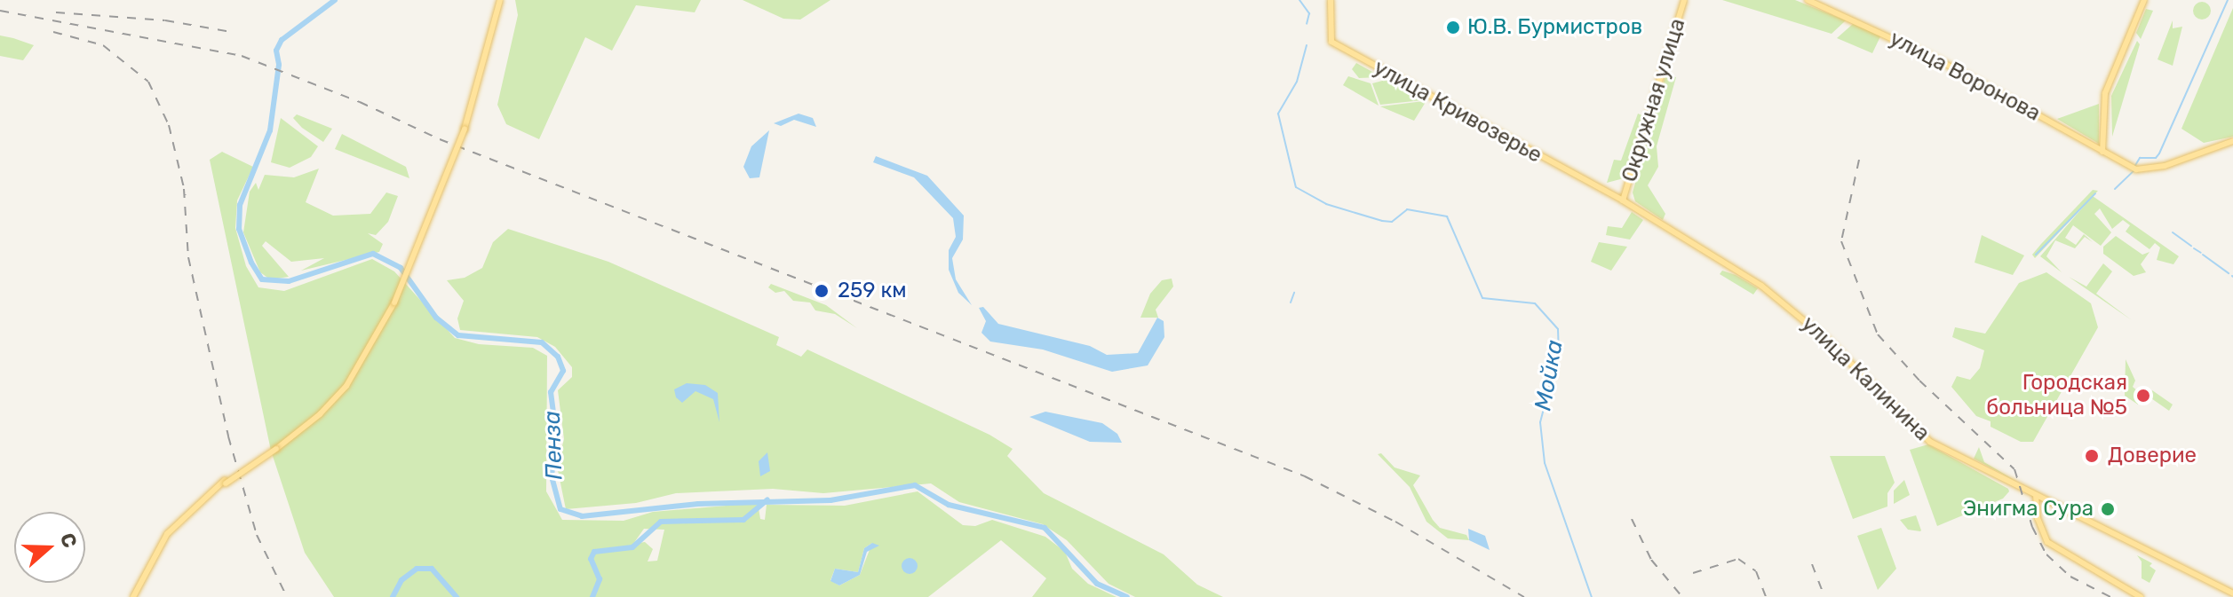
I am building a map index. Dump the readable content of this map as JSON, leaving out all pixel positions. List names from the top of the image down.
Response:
{
  "streets": {
    "main road": [
      "улица Воронова",
      "Окружная улица",
      "улица Кривозерье",
      "улица Калинина"
    ]
  },
  "crossings": [
    ["Окружная улица", "улица Кривозерье"],
    ["Окружная улица", "улица Калинина"],
    ["улица Кривозерье", "улица Калинина"]
  ],
  "water": ["Мойка", "Пенза"],
  "places": [
    "Ю.В. Бурмистров",
    "259 км",
    "Городская больница №5",
    "Доверие",
    "Энигма Сура"
  ],
  "north": "right"
}
